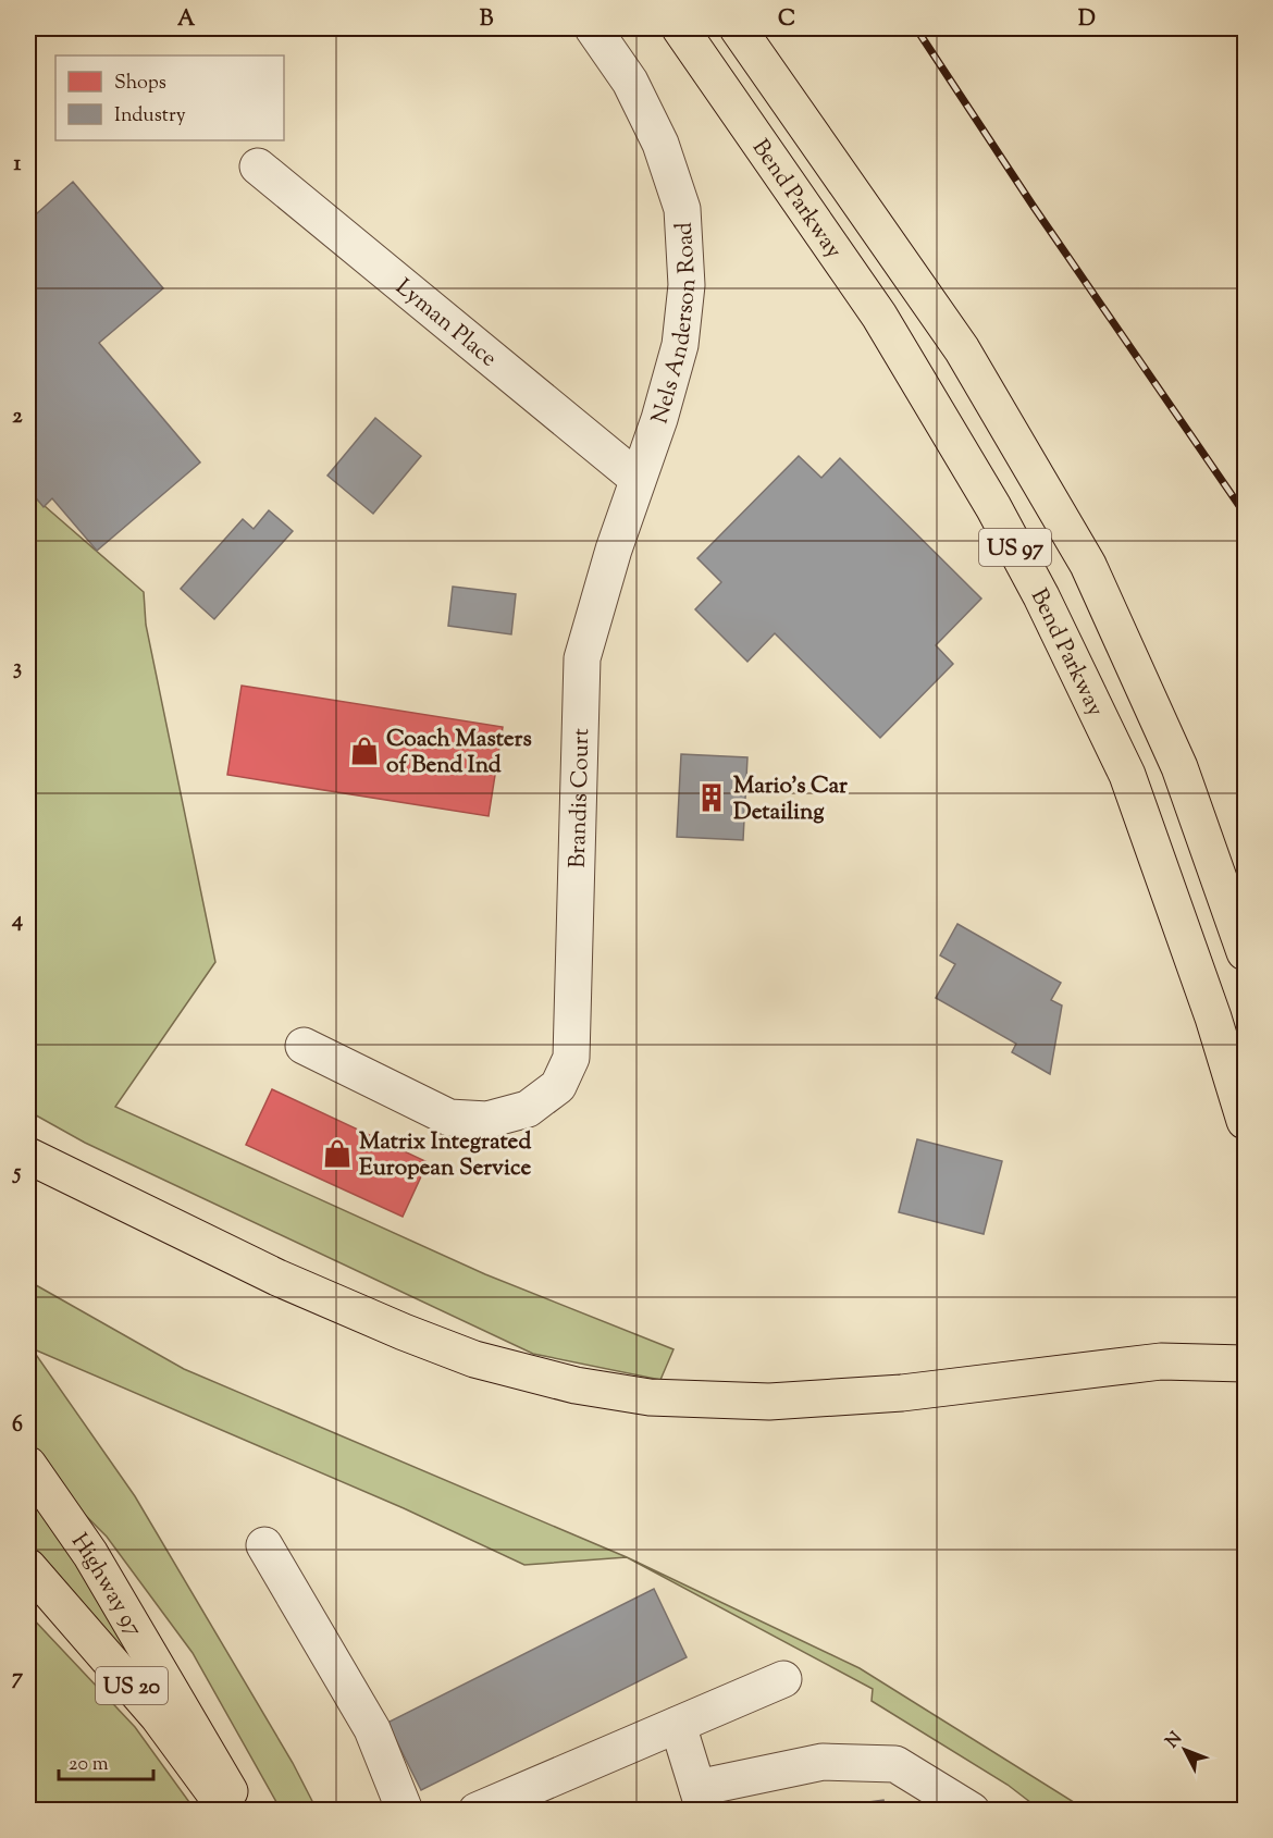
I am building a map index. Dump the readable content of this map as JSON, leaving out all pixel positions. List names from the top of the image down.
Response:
{
  "streets": {
    "main road": [
      "Bend Parkway",
      "US 97",
      "Highway 97",
      "US 20"
    ],
    "street": ["Lyman Place", "Nels Anderson Road", "Brandis Court"]
  },
  "crossings": [
    ["Lyman Place", "Nels Anderson Road"],
    ["Lyman Place", "Brandis Court"],
    ["Nels Anderson Road", "Brandis Court"]
  ],
  "places": {
    "shop": ["Coach Masters of Bend Ind", "Matrix Integrated European Service"],
    "building": ["Mario's Car Detailing"]
  },
  "legend": ["Shops", "Industry"],
  "scale_bar": "20 m",
  "north": "top left",
  "grid": {
    "columns": [
      "A",
      "B",
      "C",
      "D"
    ],
    "rows": [
      "1",
      "2",
      "3",
      "4",
      "5",
      "6",
      "7"
    ]
  }
}
